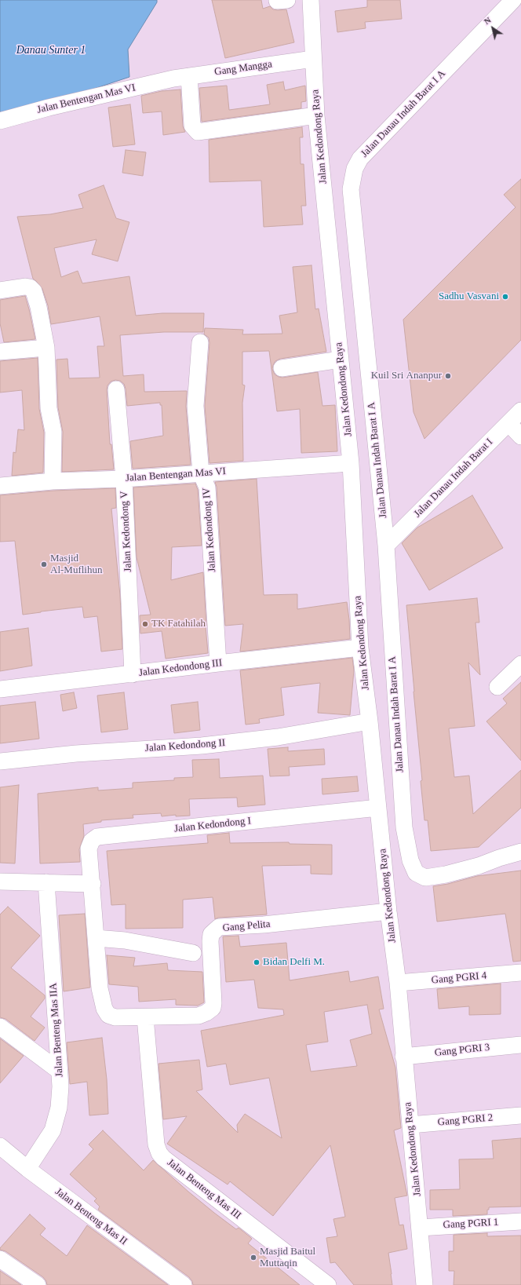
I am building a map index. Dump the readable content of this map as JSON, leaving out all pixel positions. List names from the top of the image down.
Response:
{
  "streets": {
    "street": [
      "Gang Mangga",
      "Jalan Bentengan Mas VI",
      "Jalan Danau Indah Barat I A",
      "Jalan Kedondong Raya",
      "Jalan Danau Indah Barat I",
      "Jalan Kedondong IV",
      "Jalan Kedondong V",
      "Jalan Kedondong III",
      "Jalan Kedondong II",
      "Jalan Kedondong I",
      "Gang Pelita",
      "Gang PGRI 4",
      "Jalan Benteng Mas IIA",
      "Gang PGRI 3",
      "Gang PGRI 2",
      "Jalan Benteng Mas III",
      "Jalan Benteng Mas II",
      "Gang PGRI 1"
    ]
  },
  "crossings": [
    ["Gang Mangga", "Jalan Bentengan Mas VI"],
    ["Gang Mangga", "Jalan Kedondong Raya"],
    ["Jalan Bentengan Mas VI", "Jalan Kedondong Raya"],
    ["Jalan Bentengan Mas VI", "Jalan Kedondong IV"],
    ["Jalan Bentengan Mas VI", "Jalan Kedondong V"],
    ["Jalan Danau Indah Barat I A", "Jalan Danau Indah Barat I"],
    ["Jalan Kedondong Raya", "Jalan Kedondong III"],
    ["Jalan Kedondong Raya", "Jalan Kedondong II"],
    ["Jalan Kedondong Raya", "Jalan Kedondong I"],
    ["Jalan Kedondong Raya", "Gang Pelita"],
    ["Jalan Kedondong Raya", "Gang PGRI 4"],
    ["Jalan Kedondong Raya", "Gang PGRI 3"],
    ["Jalan Kedondong Raya", "Gang PGRI 2"],
    ["Jalan Kedondong Raya", "Gang PGRI 1"],
    ["Jalan Kedondong IV", "Jalan Kedondong III"],
    ["Jalan Kedondong V", "Jalan Kedondong III"],
    ["Jalan Kedondong I", "Gang Pelita"],
    ["Jalan Kedondong I", "Jalan Benteng Mas III"],
    ["Gang Pelita", "Jalan Benteng Mas III"],
    ["Jalan Benteng Mas IIA", "Jalan Benteng Mas II"]
  ],
  "water": ["Danau Sunter 1"],
  "places": [
    "Sadhu Vasvani",
    "Kuil Sri Ananpur",
    "Masjid Al-Muflihun",
    "TK Fatahilah",
    "Bidan Delfi M.",
    "Masjid Baitul Muttaqin"
  ],
  "north": "top left"
}
